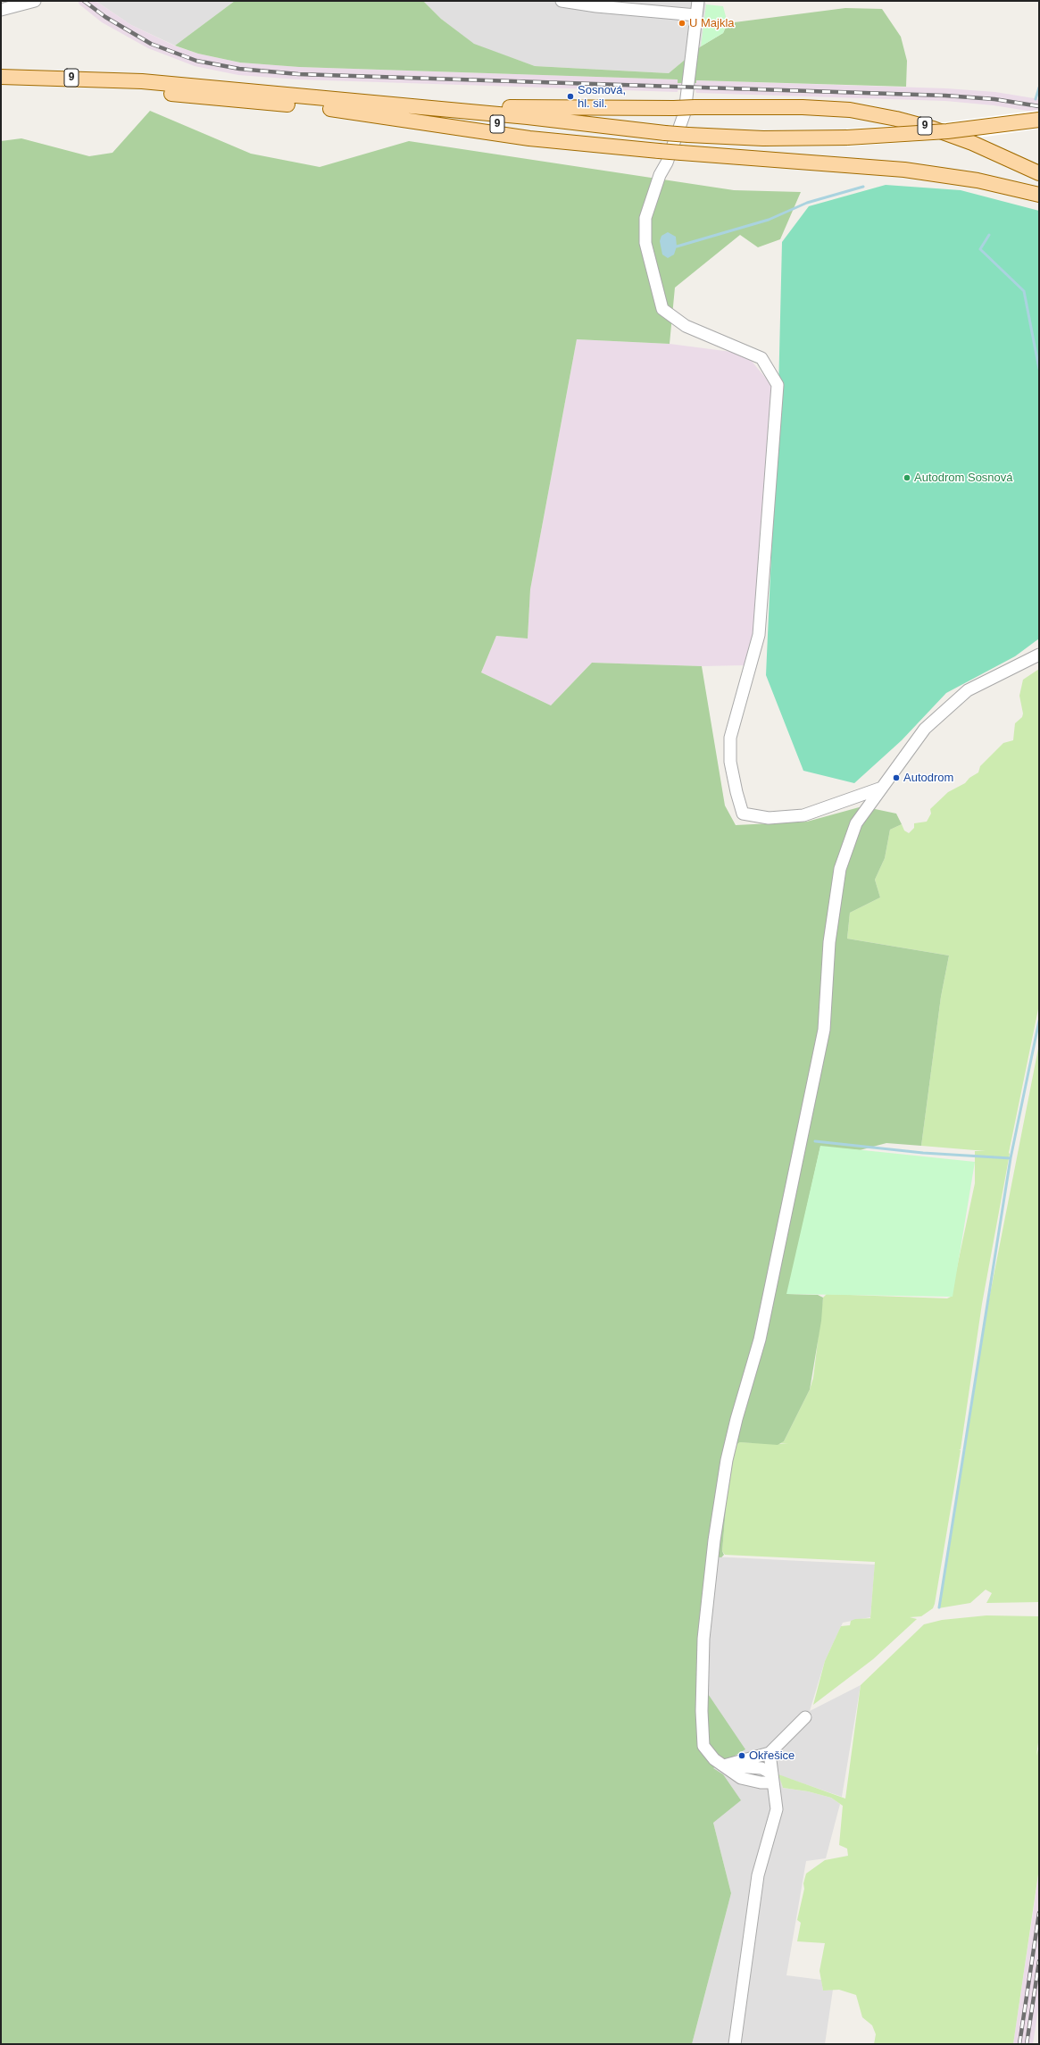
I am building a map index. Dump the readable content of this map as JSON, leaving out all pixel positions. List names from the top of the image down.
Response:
{
  "streets": {
    "main road": ["9"]
  },
  "places": [
    "U Majkla",
    "Sosnová, hl. sil.",
    "Autodrom Sosnová",
    "Autodrom",
    "Okřešice"
  ]
}
